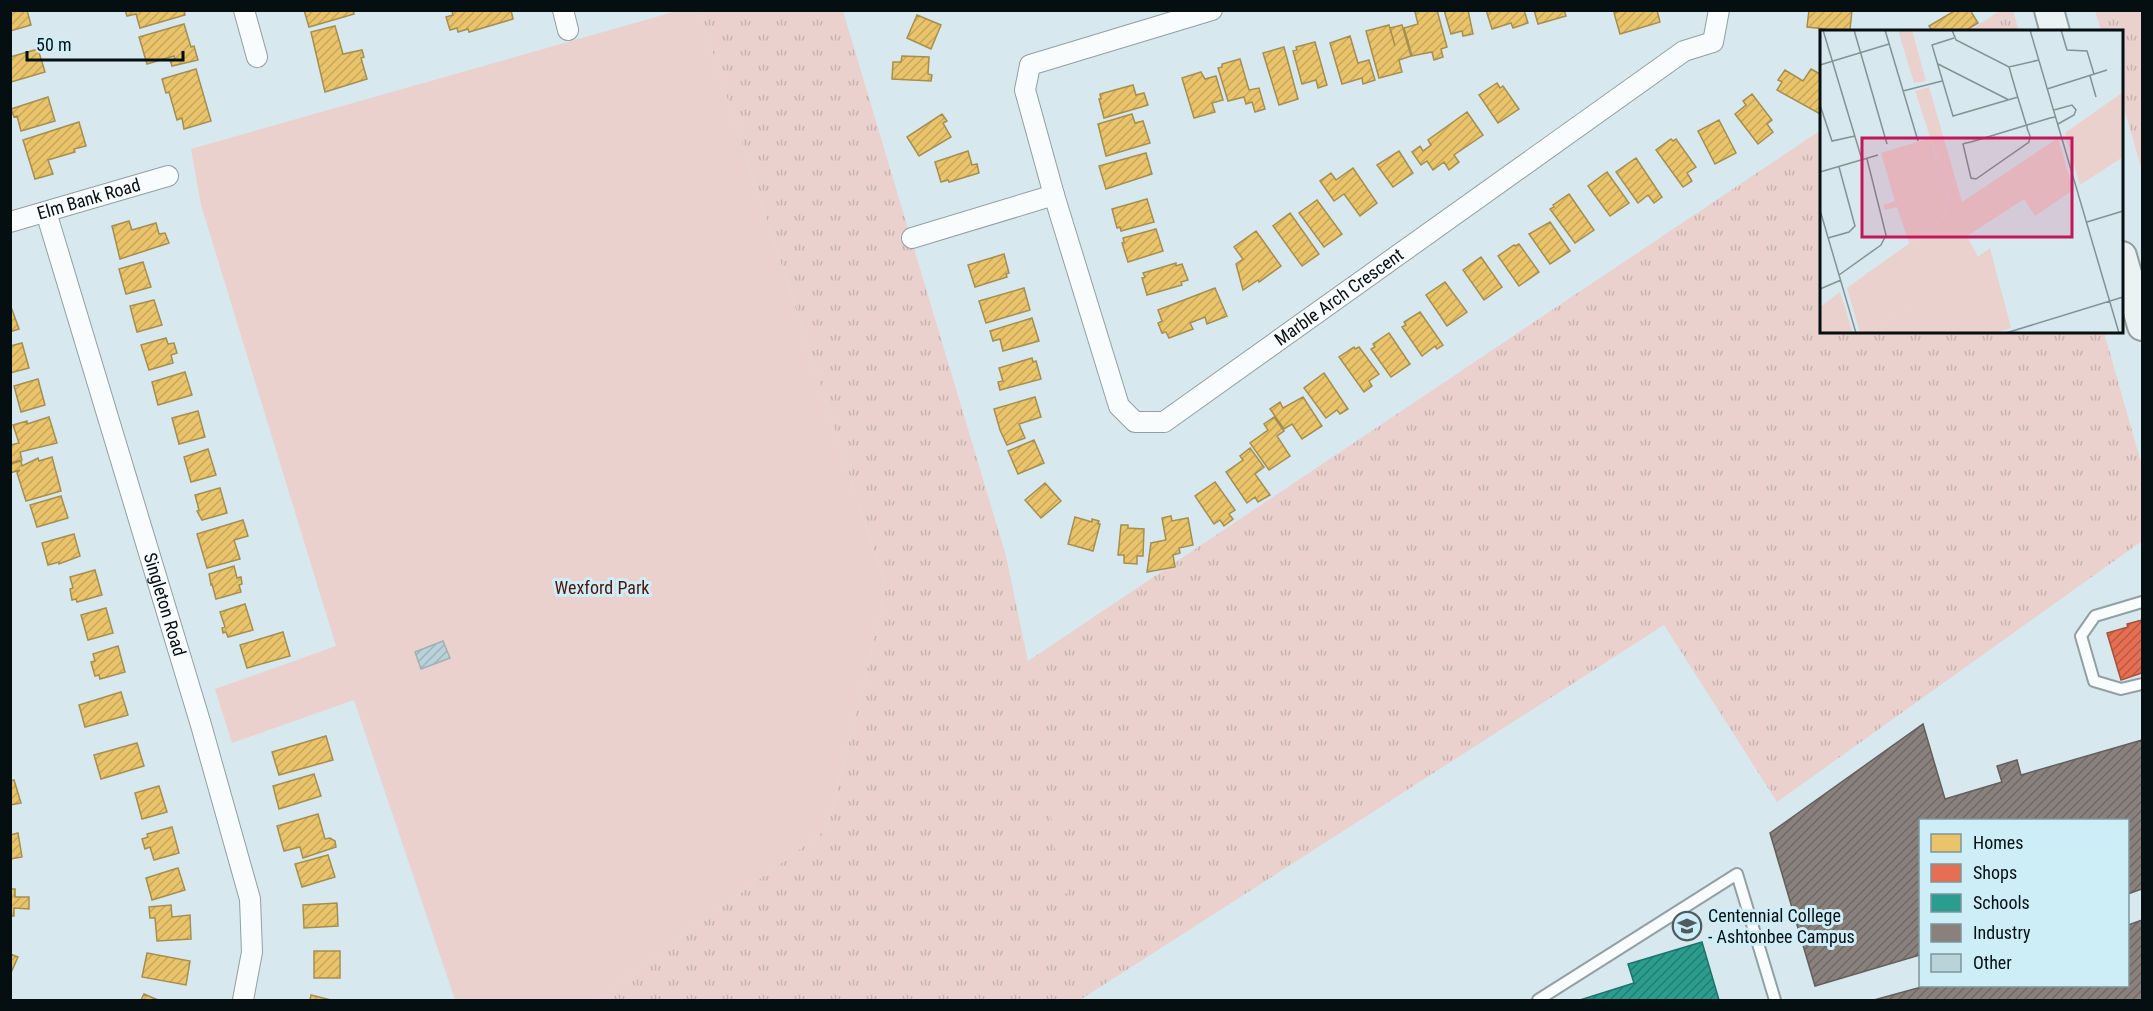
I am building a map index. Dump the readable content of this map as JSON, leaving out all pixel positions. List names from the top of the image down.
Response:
{
  "streets": {
    "street": ["Elm Bank Road", "Marble Arch Crescent", "Singleton Road"]
  },
  "crossings": [
    ["Elm Bank Road", "Singleton Road"]
  ],
  "parks": ["Wexford Park"],
  "places": {
    "school or university": ["Centennial College - Ashtonbee Campus"]
  },
  "legend": [
    "Homes",
    "Shops",
    "Schools",
    "Industry",
    "Other"
  ],
  "scale_bar": "50 m"
}
